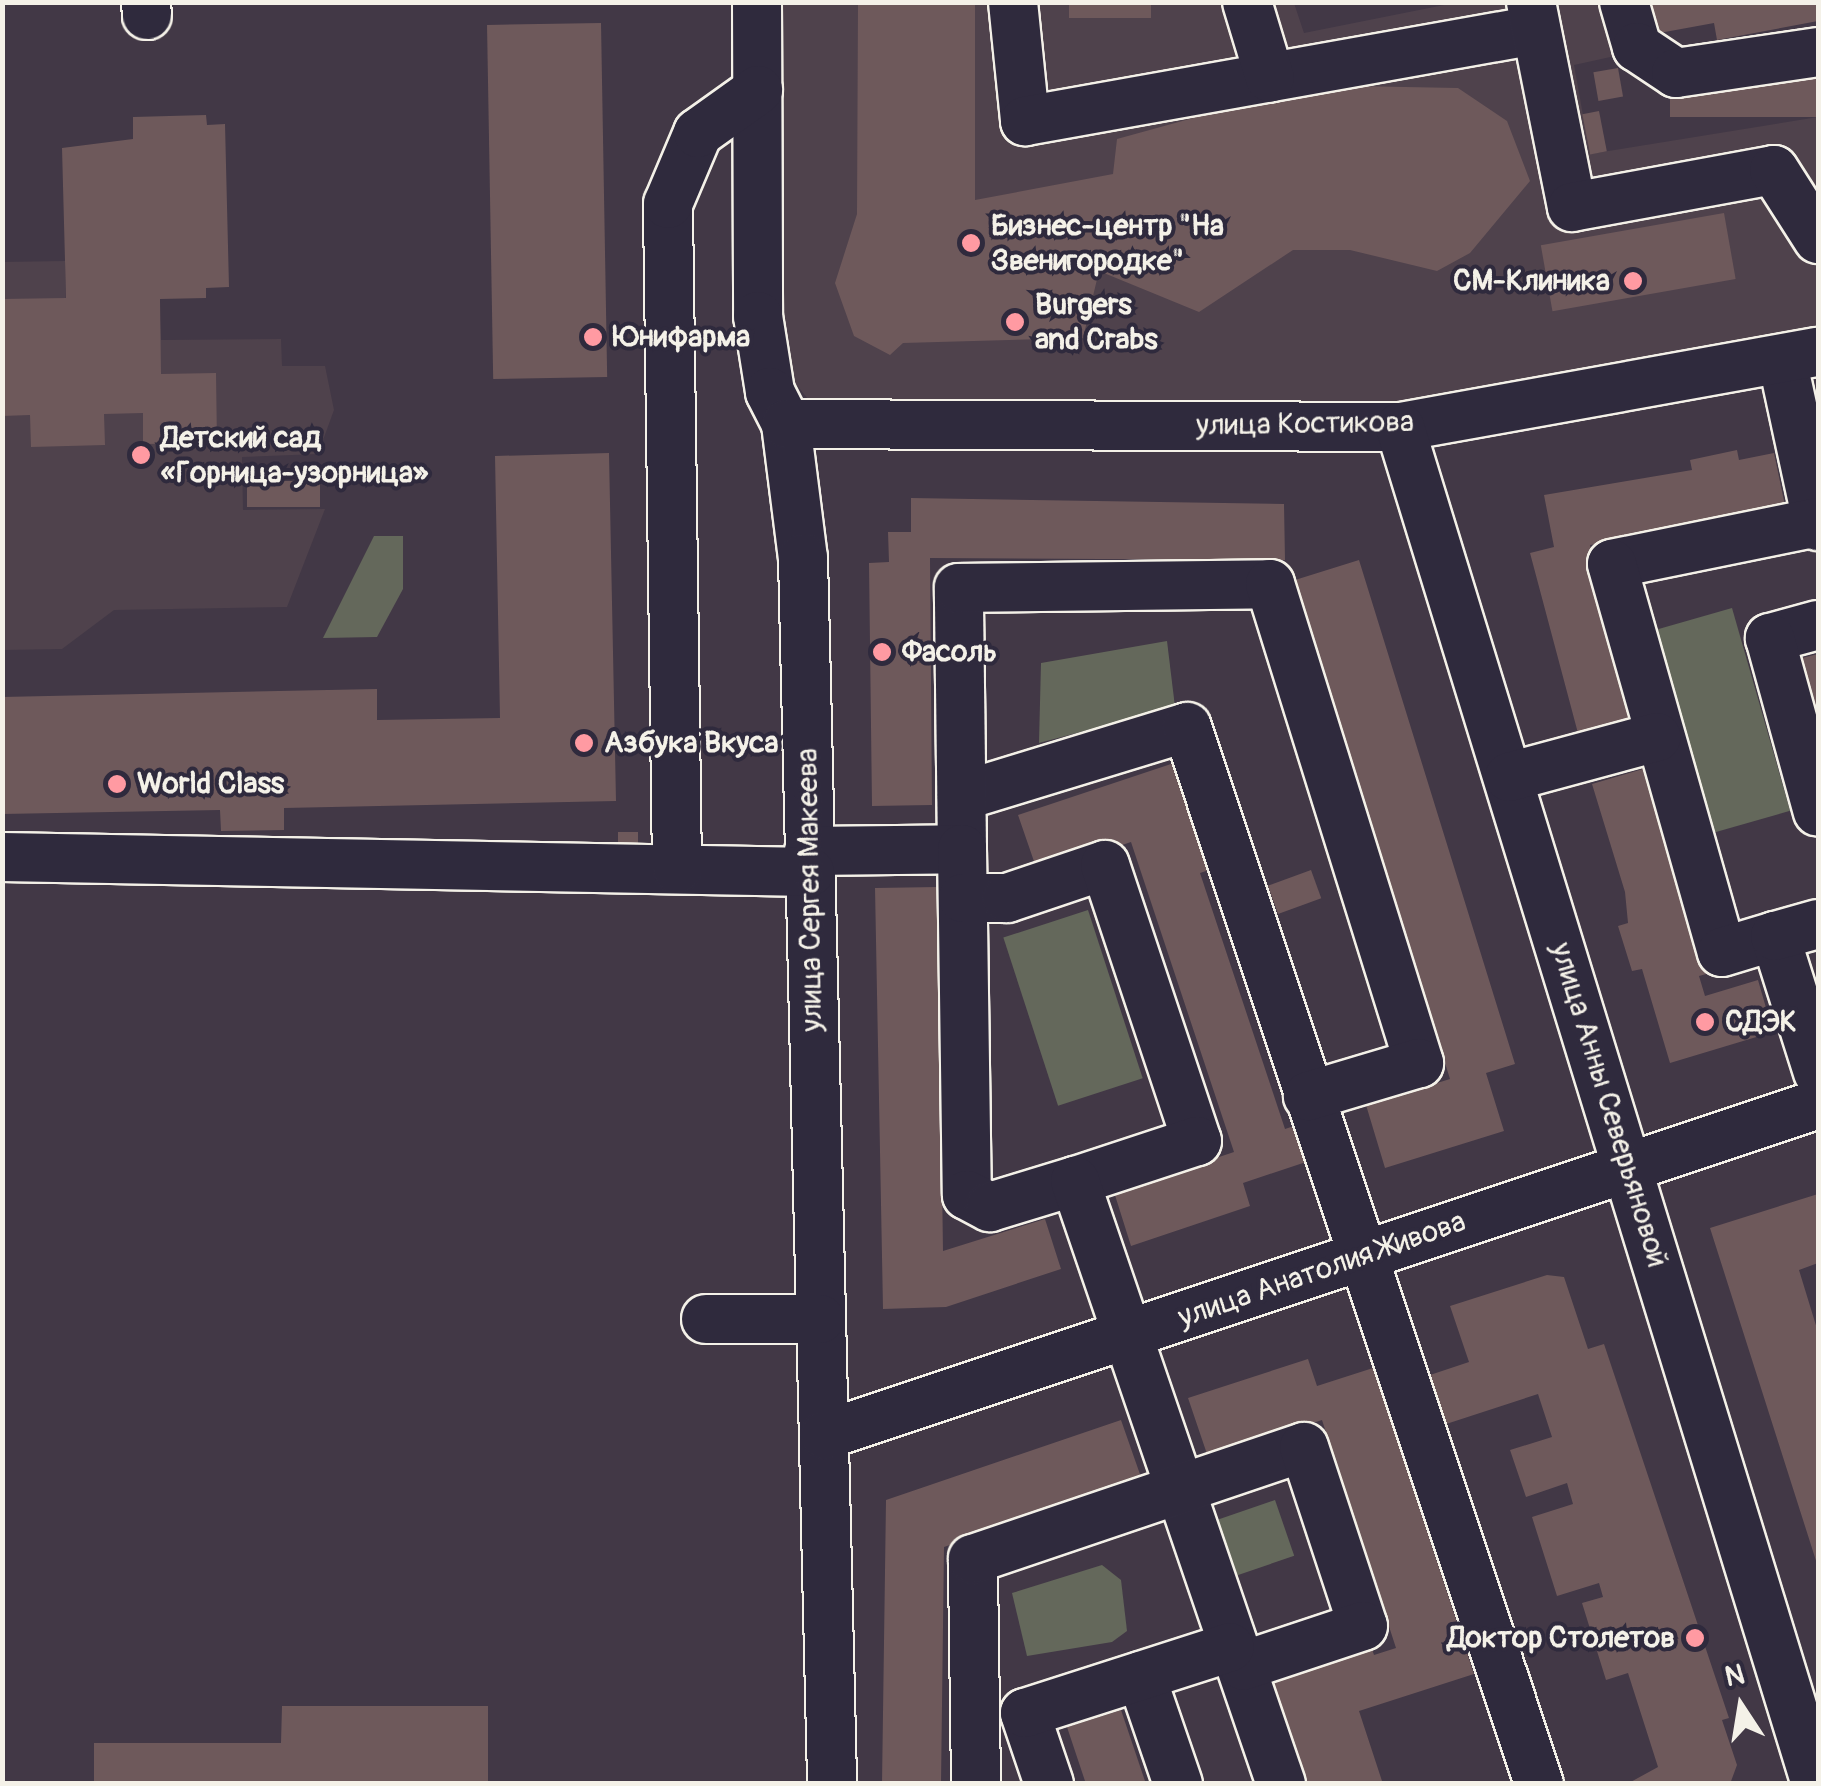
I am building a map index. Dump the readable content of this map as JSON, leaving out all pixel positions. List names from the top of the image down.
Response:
{
  "streets": {
    "street": [
      "улица Костикова",
      "улица Сергея Макеева",
      "улица Анны Северьяновой",
      "улица Анатолия Живова"
    ]
  },
  "crossings": [
    ["улица Костикова", "улица Сергея Макеева"],
    ["улица Костикова", "улица Анны Северьяновой"],
    ["улица Сергея Макеева", "улица Анатолия Живова"],
    ["улица Анны Северьяновой", "улица Анатолия Живова"]
  ],
  "places": [
    "Бизнес-центр \"На Звенигородке\"",
    "СМ-Клиника",
    "Burgers and Crabs",
    "Юнифарма",
    "Детский сад «Горница-узорница»",
    "Фасоль",
    "Азбука Вкуса",
    "World Class",
    "СДЭК",
    "Доктор Столетов"
  ],
  "north": "top"
}
